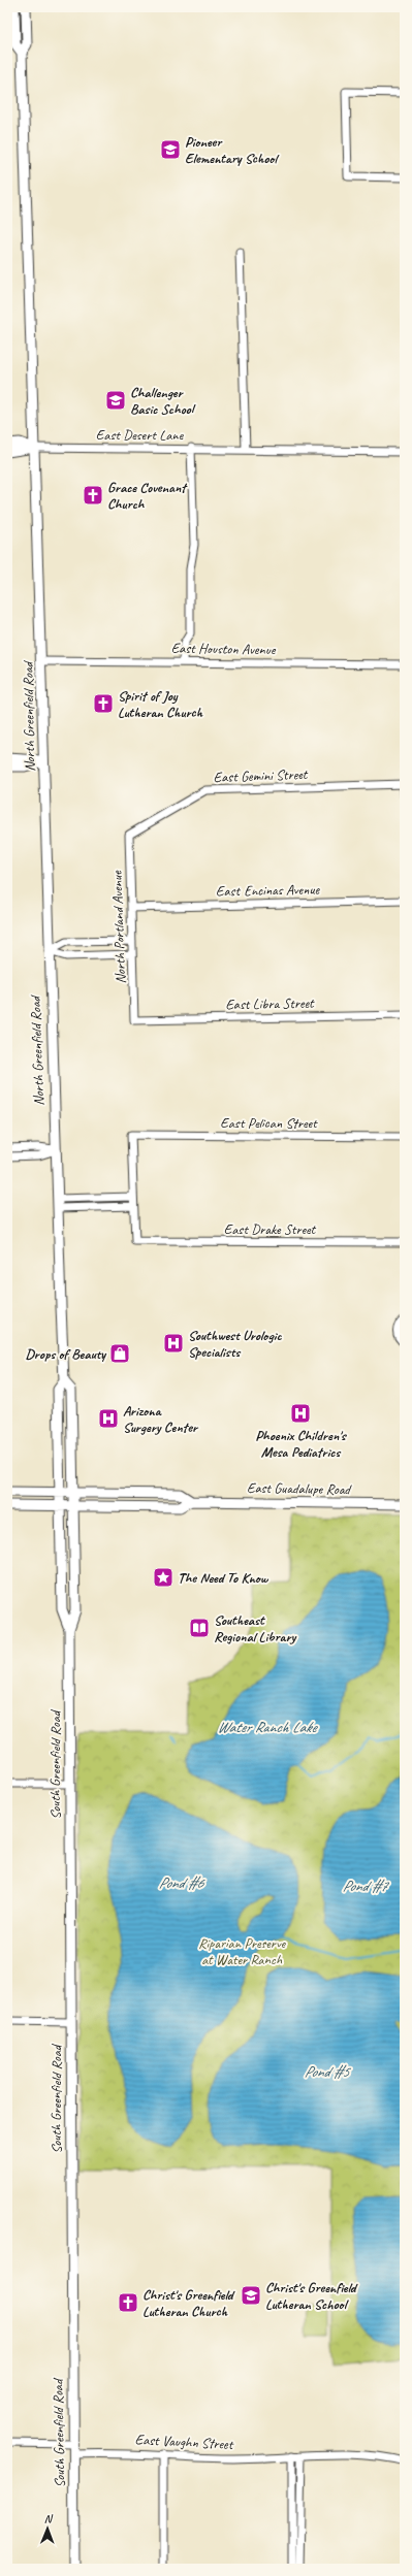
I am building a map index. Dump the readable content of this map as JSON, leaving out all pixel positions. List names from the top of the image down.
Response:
{
  "streets": {
    "main road": ["North Greenfield Road", "East Guadalupe Road", "South Greenfield Road"],
    "street": [
      "East Desert Lane",
      "East Houston Avenue",
      "East Gemini Street",
      "East Encinas Avenue",
      "North Portland Avenue",
      "East Libra Street",
      "East Pelican Street",
      "East Drake Street",
      "East Vaughn Street"
    ]
  },
  "crossings": [
    ["East Desert Lane", "North Greenfield Road"],
    ["East Houston Avenue", "North Greenfield Road"],
    ["North Greenfield Road", "East Guadalupe Road"],
    ["North Greenfield Road", "South Greenfield Road"],
    ["East Gemini Street", "North Portland Avenue"],
    ["East Encinas Avenue", "North Portland Avenue"],
    ["North Portland Avenue", "East Libra Street"],
    ["East Guadalupe Road", "South Greenfield Road"],
    ["South Greenfield Road", "East Vaughn Street"]
  ],
  "water": [
    "Water Ranch Lake",
    "Pond #6",
    "Pond #7",
    "Pond #5"
  ],
  "parks": ["Riparian Preserve at Water Ranch"],
  "places": {
    "school or university": ["Pioneer Elementary School", "Challenger Basic School", "Christ's Greenfield Lutheran School"],
    "church": ["Grace Covenant Church", "Spirit of Joy Lutheran Church", "Christ's Greenfield Lutheran Church"],
    "hospital": ["Southwest Urologic Specialists", "Phoenix Children's Mesa Pediatrics", "Arizona Surgery Center"],
    "shop": ["Drops of Beauty"],
    "place": ["The Need To Know"],
    "library": ["Southeast Regional Library"]
  },
  "north": "top"
}
